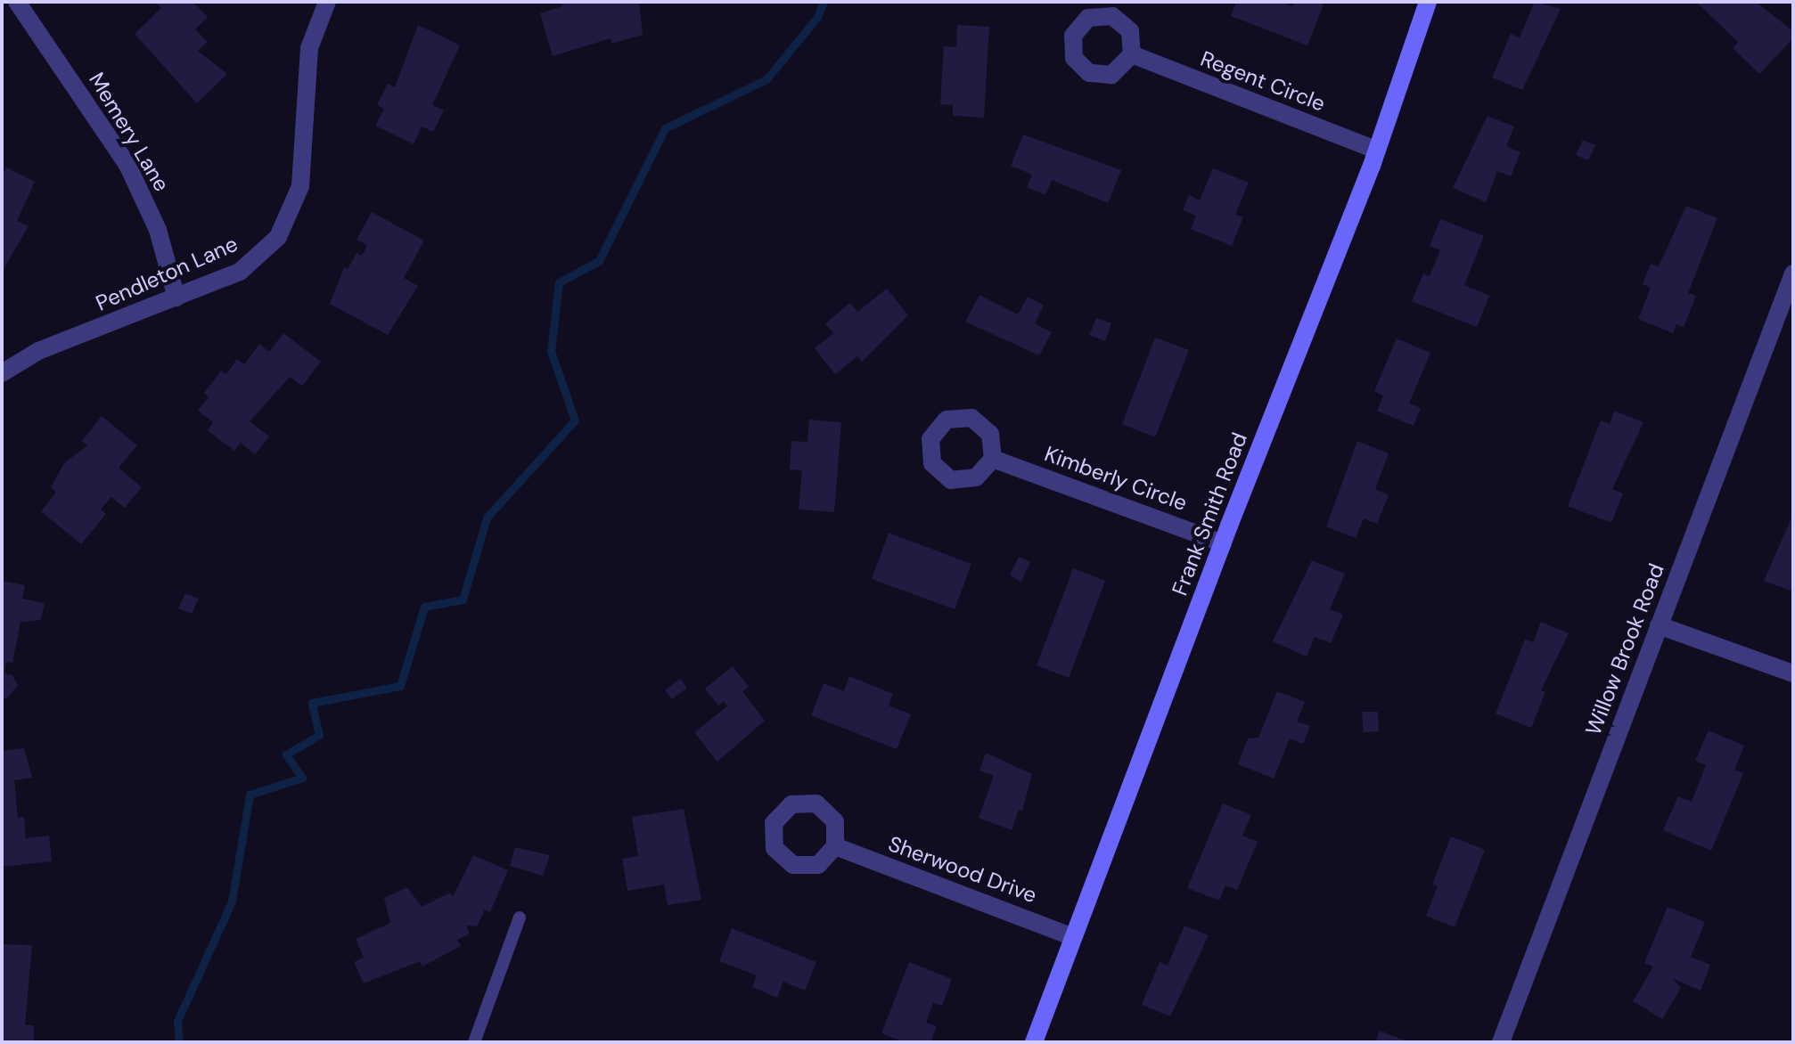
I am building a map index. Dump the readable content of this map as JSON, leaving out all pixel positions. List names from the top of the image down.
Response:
{
  "streets": {
    "street": [
      "Regent Circle",
      "Memery Lane",
      "Pendleton Lane",
      "Kimberly Circle",
      "Frank Smith Road",
      "Willow Brook Road",
      "Sherwood Drive"
    ]
  },
  "crossings": [
    ["Regent Circle", "Frank Smith Road"],
    ["Memery Lane", "Pendleton Lane"],
    ["Kimberly Circle", "Frank Smith Road"],
    ["Frank Smith Road", "Sherwood Drive"]
  ]
}
